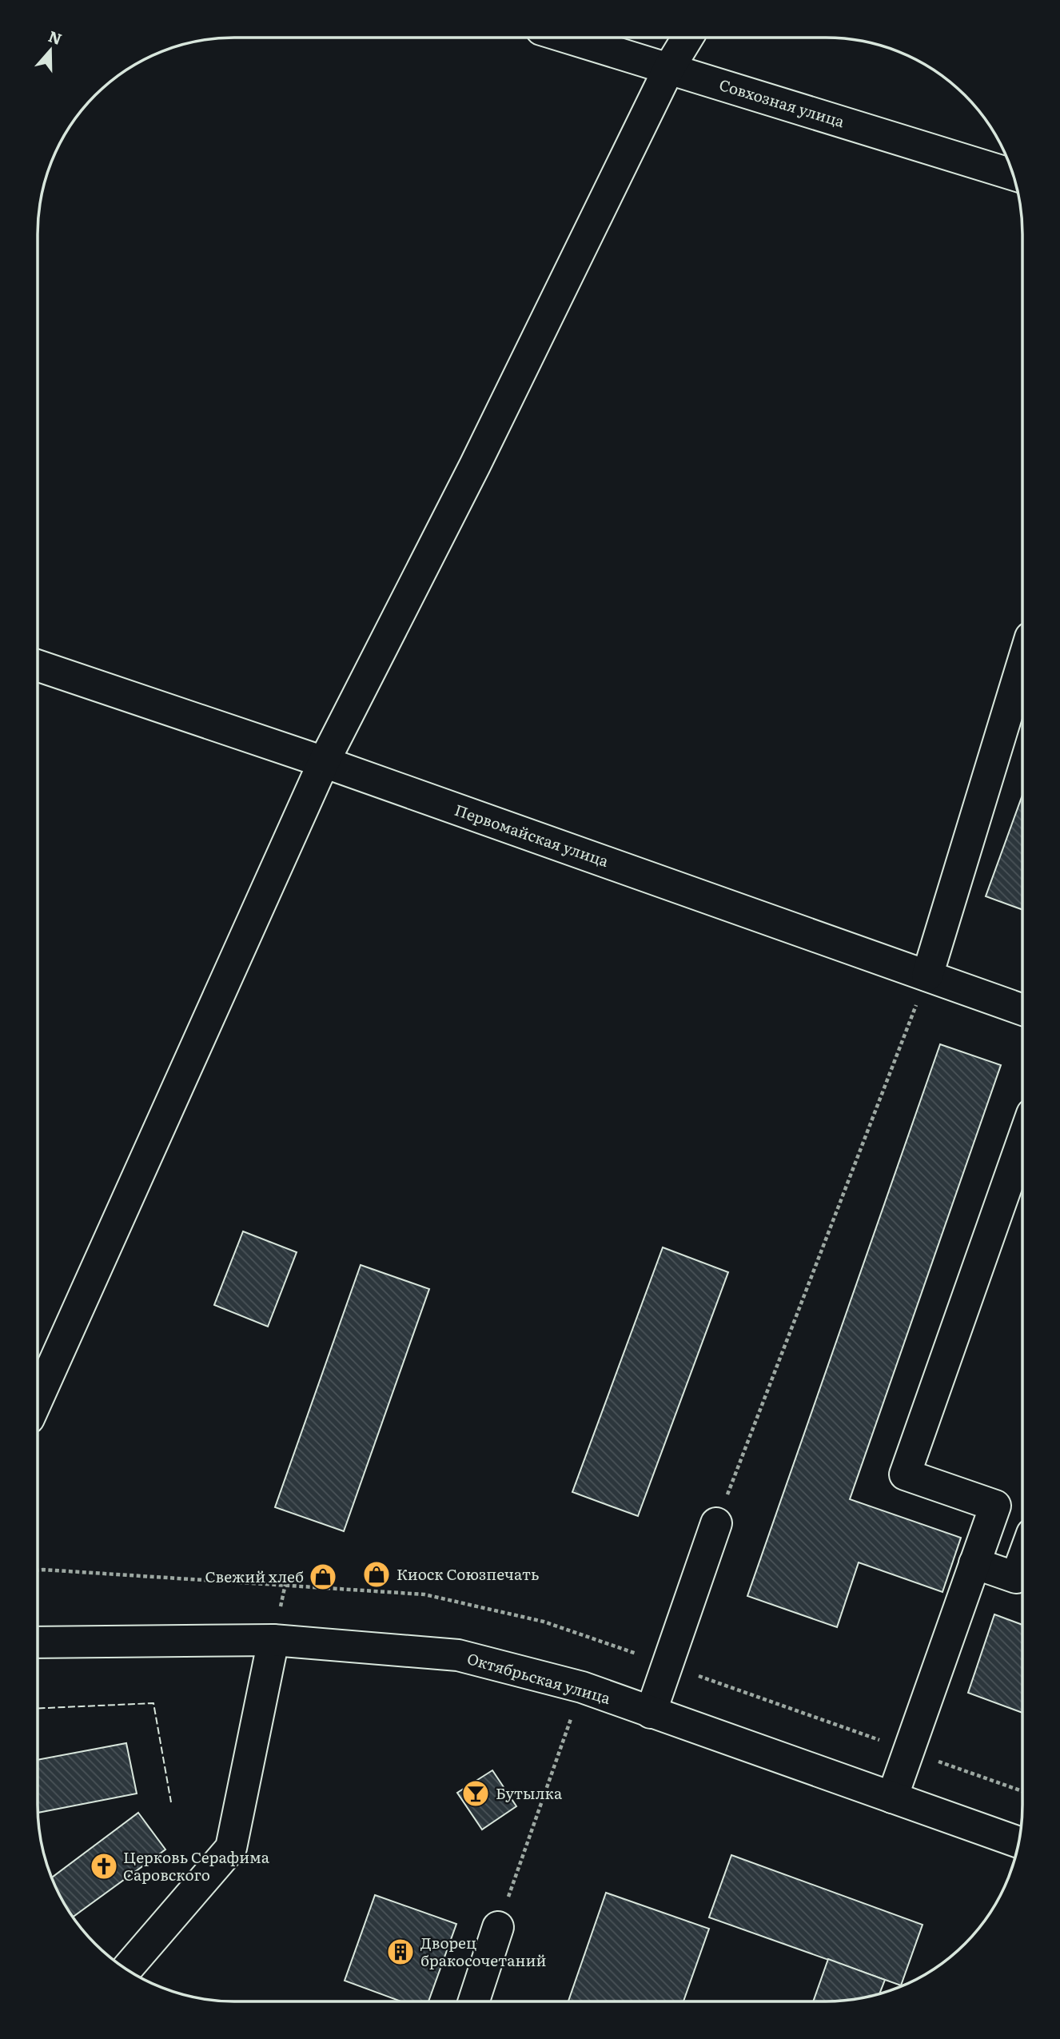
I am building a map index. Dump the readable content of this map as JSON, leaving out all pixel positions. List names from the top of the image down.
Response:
{
  "streets": {
    "street": ["Совхозная улица", "Первомайская улица", "Октябрьская улица"]
  },
  "places": {
    "shop": ["Киоск Союзпечать", "Свежий хлеб"],
    "bar": ["Бутылка"],
    "church": ["Церковь Серафима Саровского"],
    "building": ["Дворец бракосочетаний"]
  },
  "north": "top"
}
